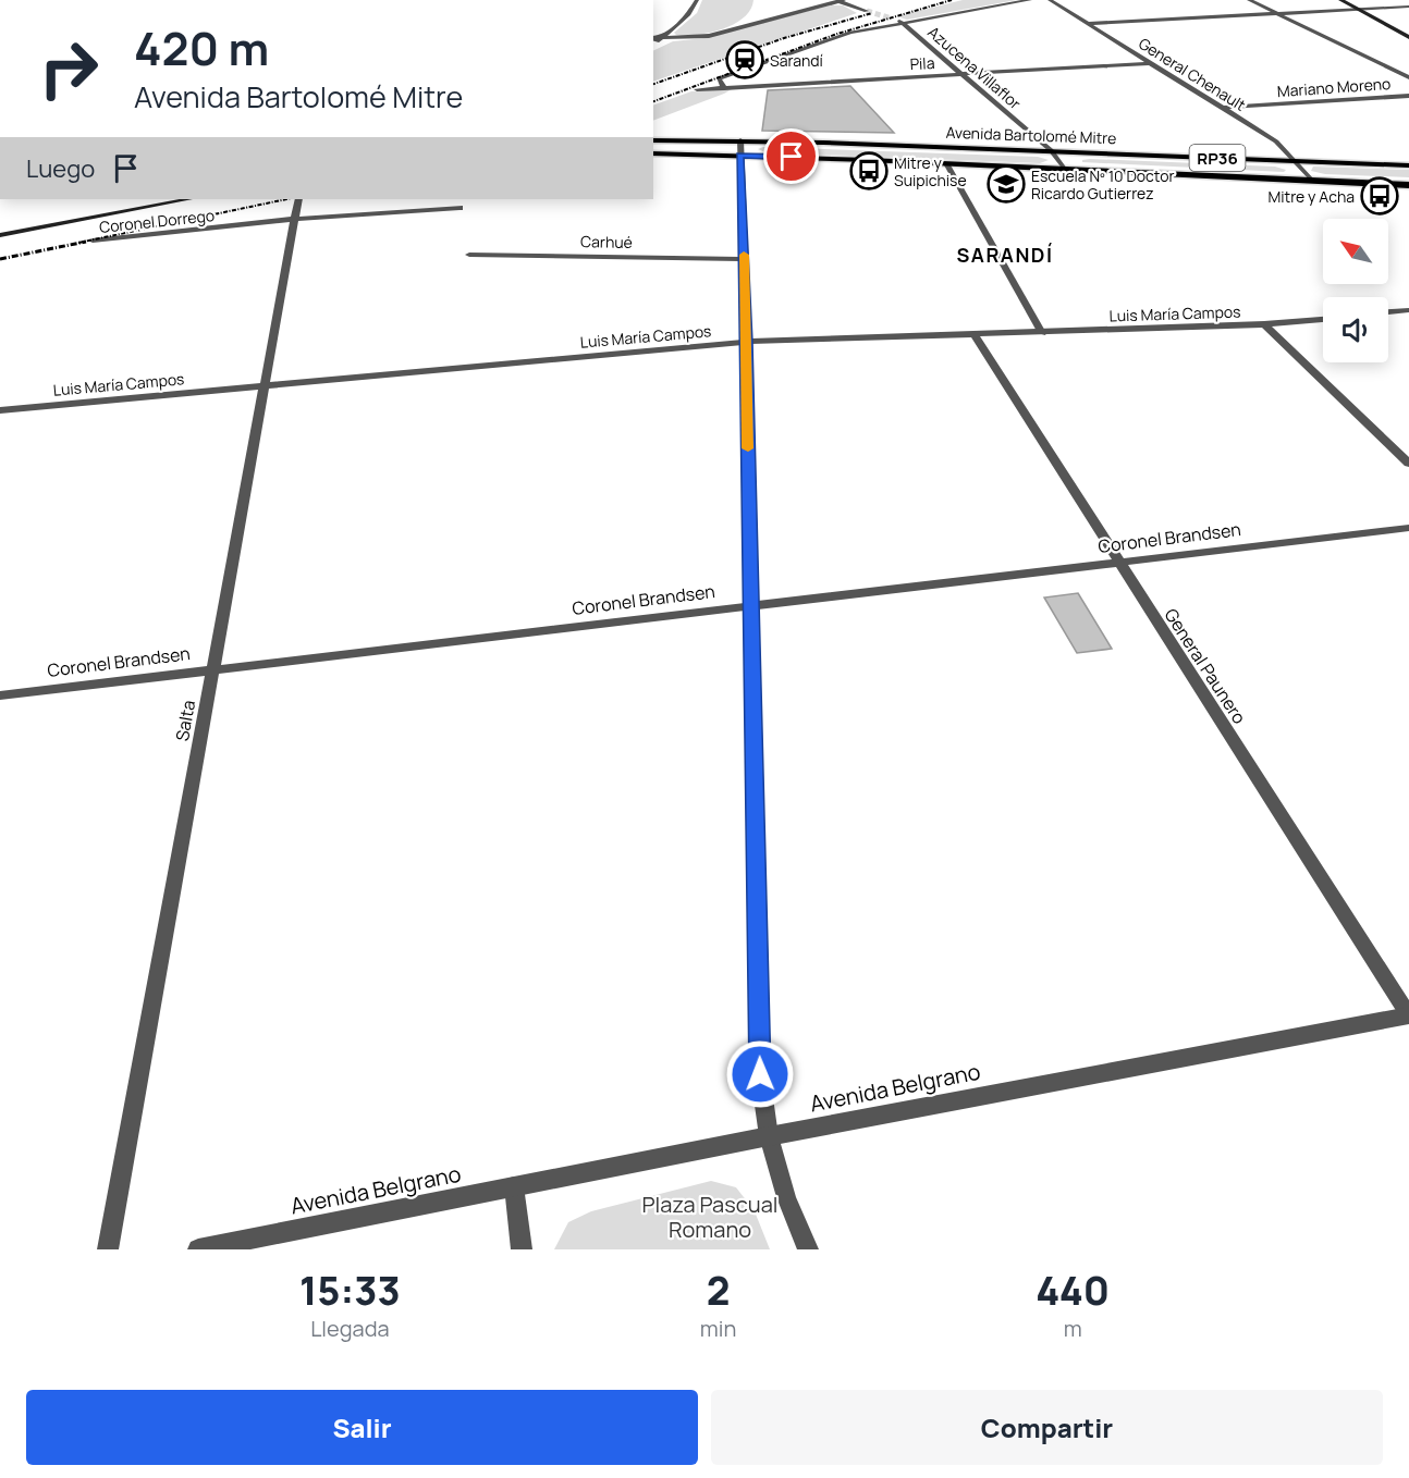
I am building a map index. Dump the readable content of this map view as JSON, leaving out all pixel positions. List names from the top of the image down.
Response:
{
  "streets": {
    "main road": ["Avenida Bartolomé Mitre", "RP36"],
    "street": [
      "Pila",
      "Azucena Villaflor",
      "General Chenault",
      "Mariano Moreno",
      "Coronel Dorrego",
      "Carhué",
      "Luis María Campos",
      "Coronel Brandsen",
      "General Paunero",
      "Salta",
      "Avenida Belgrano"
    ]
  },
  "crossings": [
    ["Pila", "Azucena Villaflor"],
    ["Pila", "General Chenault"],
    ["Azucena Villaflor", "Avenida Bartolomé Mitre"],
    ["General Chenault", "Mariano Moreno"],
    ["General Chenault", "Avenida Bartolomé Mitre"],
    ["Coronel Dorrego", "Salta"],
    ["Luis María Campos", "General Paunero"],
    ["Luis María Campos", "Salta"],
    ["Coronel Brandsen", "General Paunero"],
    ["Coronel Brandsen", "Salta"],
    ["General Paunero", "Avenida Belgrano"]
  ],
  "districts": ["SARANDÍ"],
  "parks": ["Plaza Pascual Romano"],
  "places": {
    "station": ["Sarandí"],
    "bus stop": ["Mitre y Suipichise", "Mitre y Acha"],
    "school or university": ["Escuela Nº 10 Doctor Ricardo Gutierrez"]
  },
  "north": "top left",
  "page": {
    "turn": ["420 m", "Avenida Bartolomé Mitre"],
    "then": "Luego",
    "eta": [
      "15:33",
      "Llegada",
      "2",
      "min",
      "440",
      "m"
    ],
    "buttons": ["Salir", "Compartir"]
  }
}
